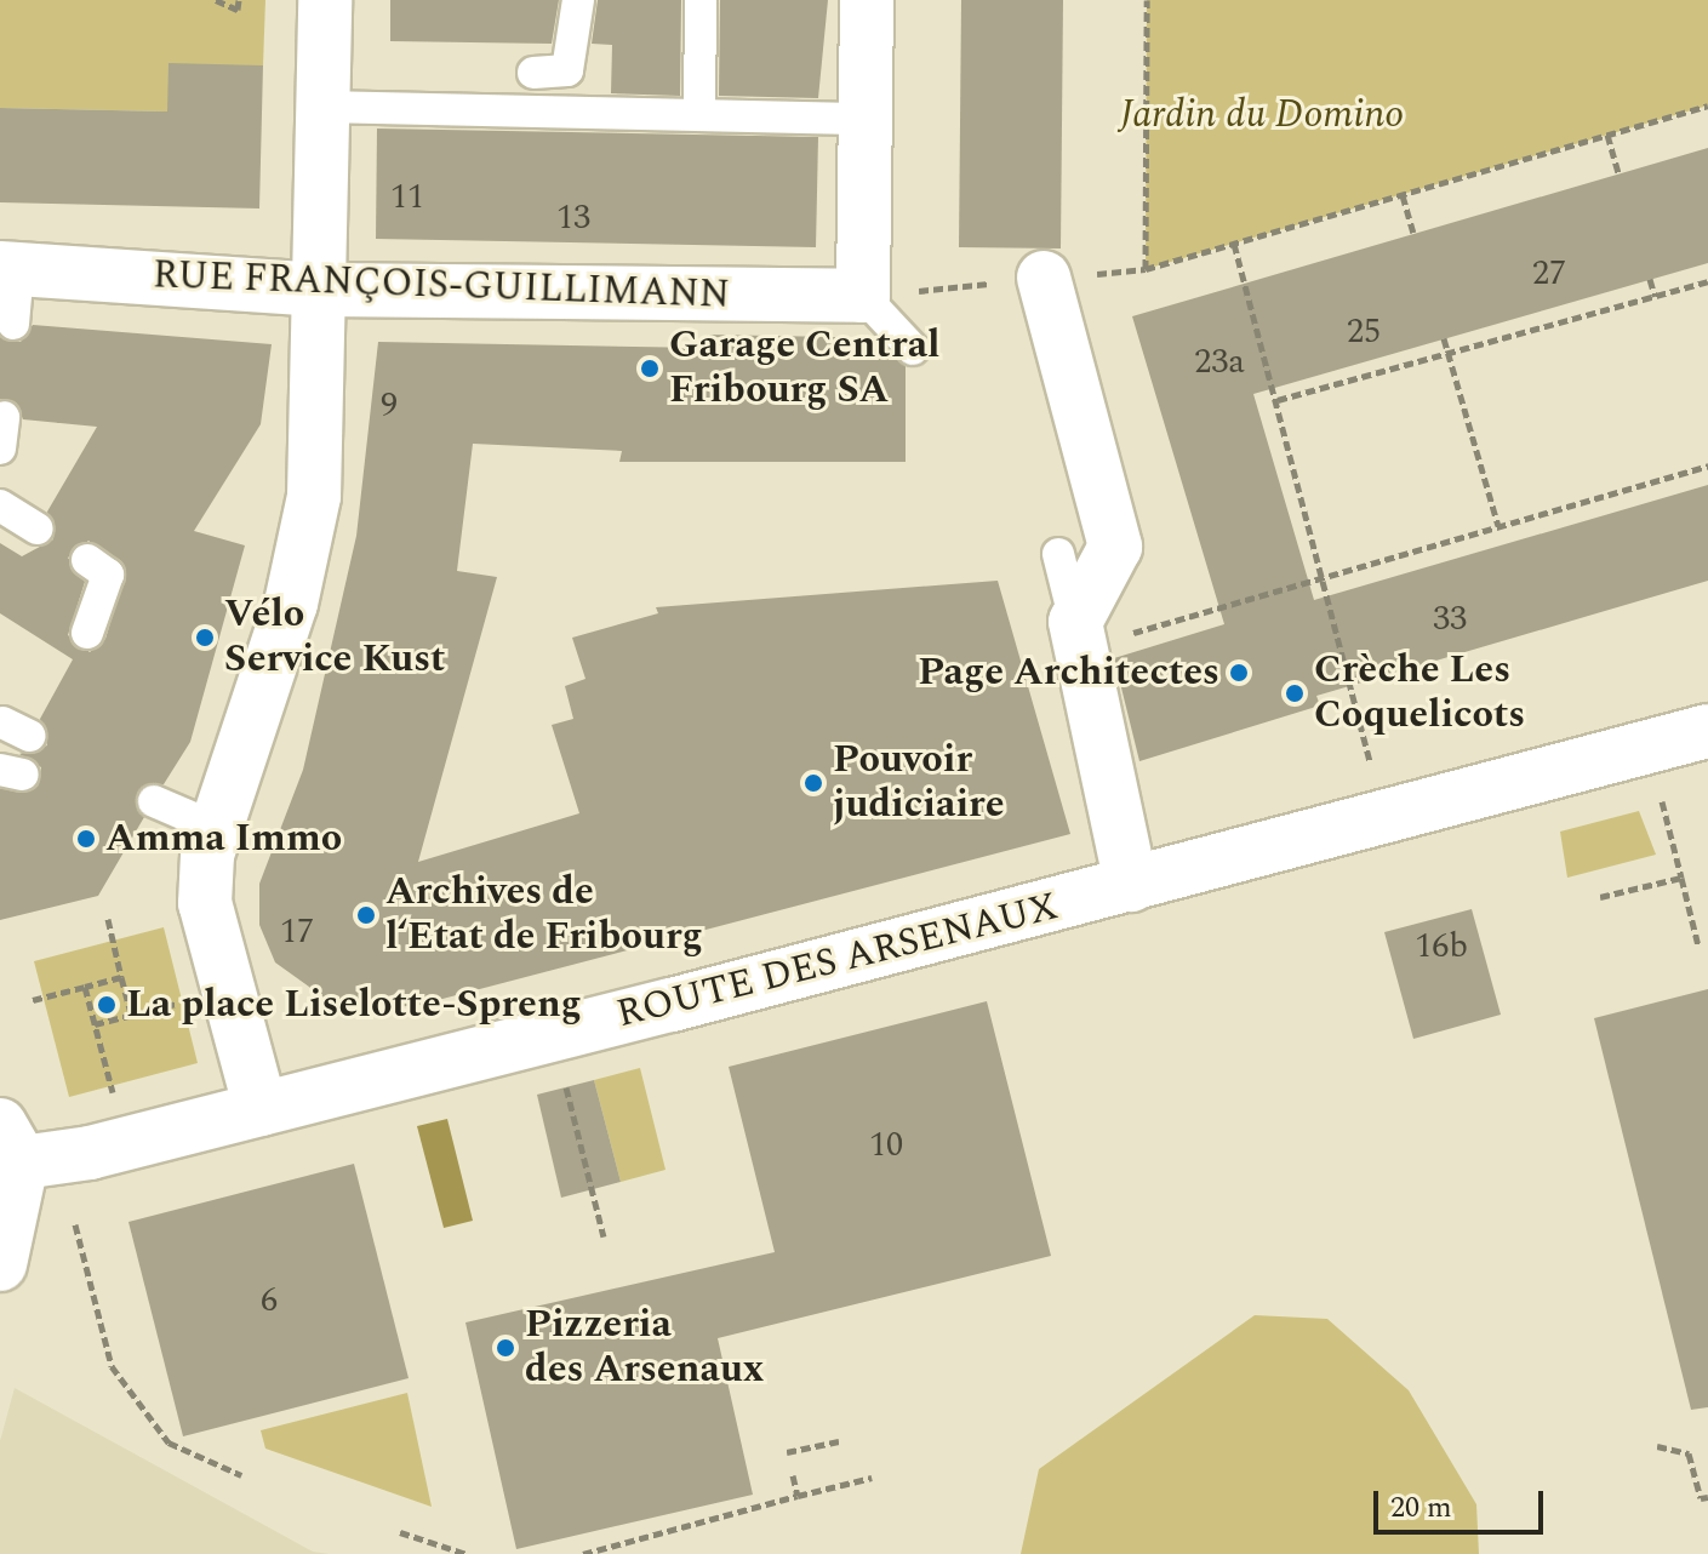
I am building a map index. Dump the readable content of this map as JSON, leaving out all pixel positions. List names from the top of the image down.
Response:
{
  "streets": {
    "street": ["RUE FRANÇOIS-GUILLIMANN", "ROUTE DES ARSENAUX"]
  },
  "parks": ["Jardin du Domino"],
  "places": [
    "Garage Central Fribourg SA",
    "Vélo Service Kust",
    "Page Architectes",
    "Crèche Les Coquelicots",
    "Pouvoir judiciaire",
    "Amma Immo",
    "Archives de l‘Etat de Fribourg",
    "La place Liselotte-Spreng",
    "Pizzeria des Arsenaux"
  ],
  "house_numbers": [
    "11",
    "13",
    "27",
    "25",
    "23a",
    "9",
    "33",
    "17",
    "16b",
    "10",
    "6"
  ],
  "scale_bar": "20 m"
}
